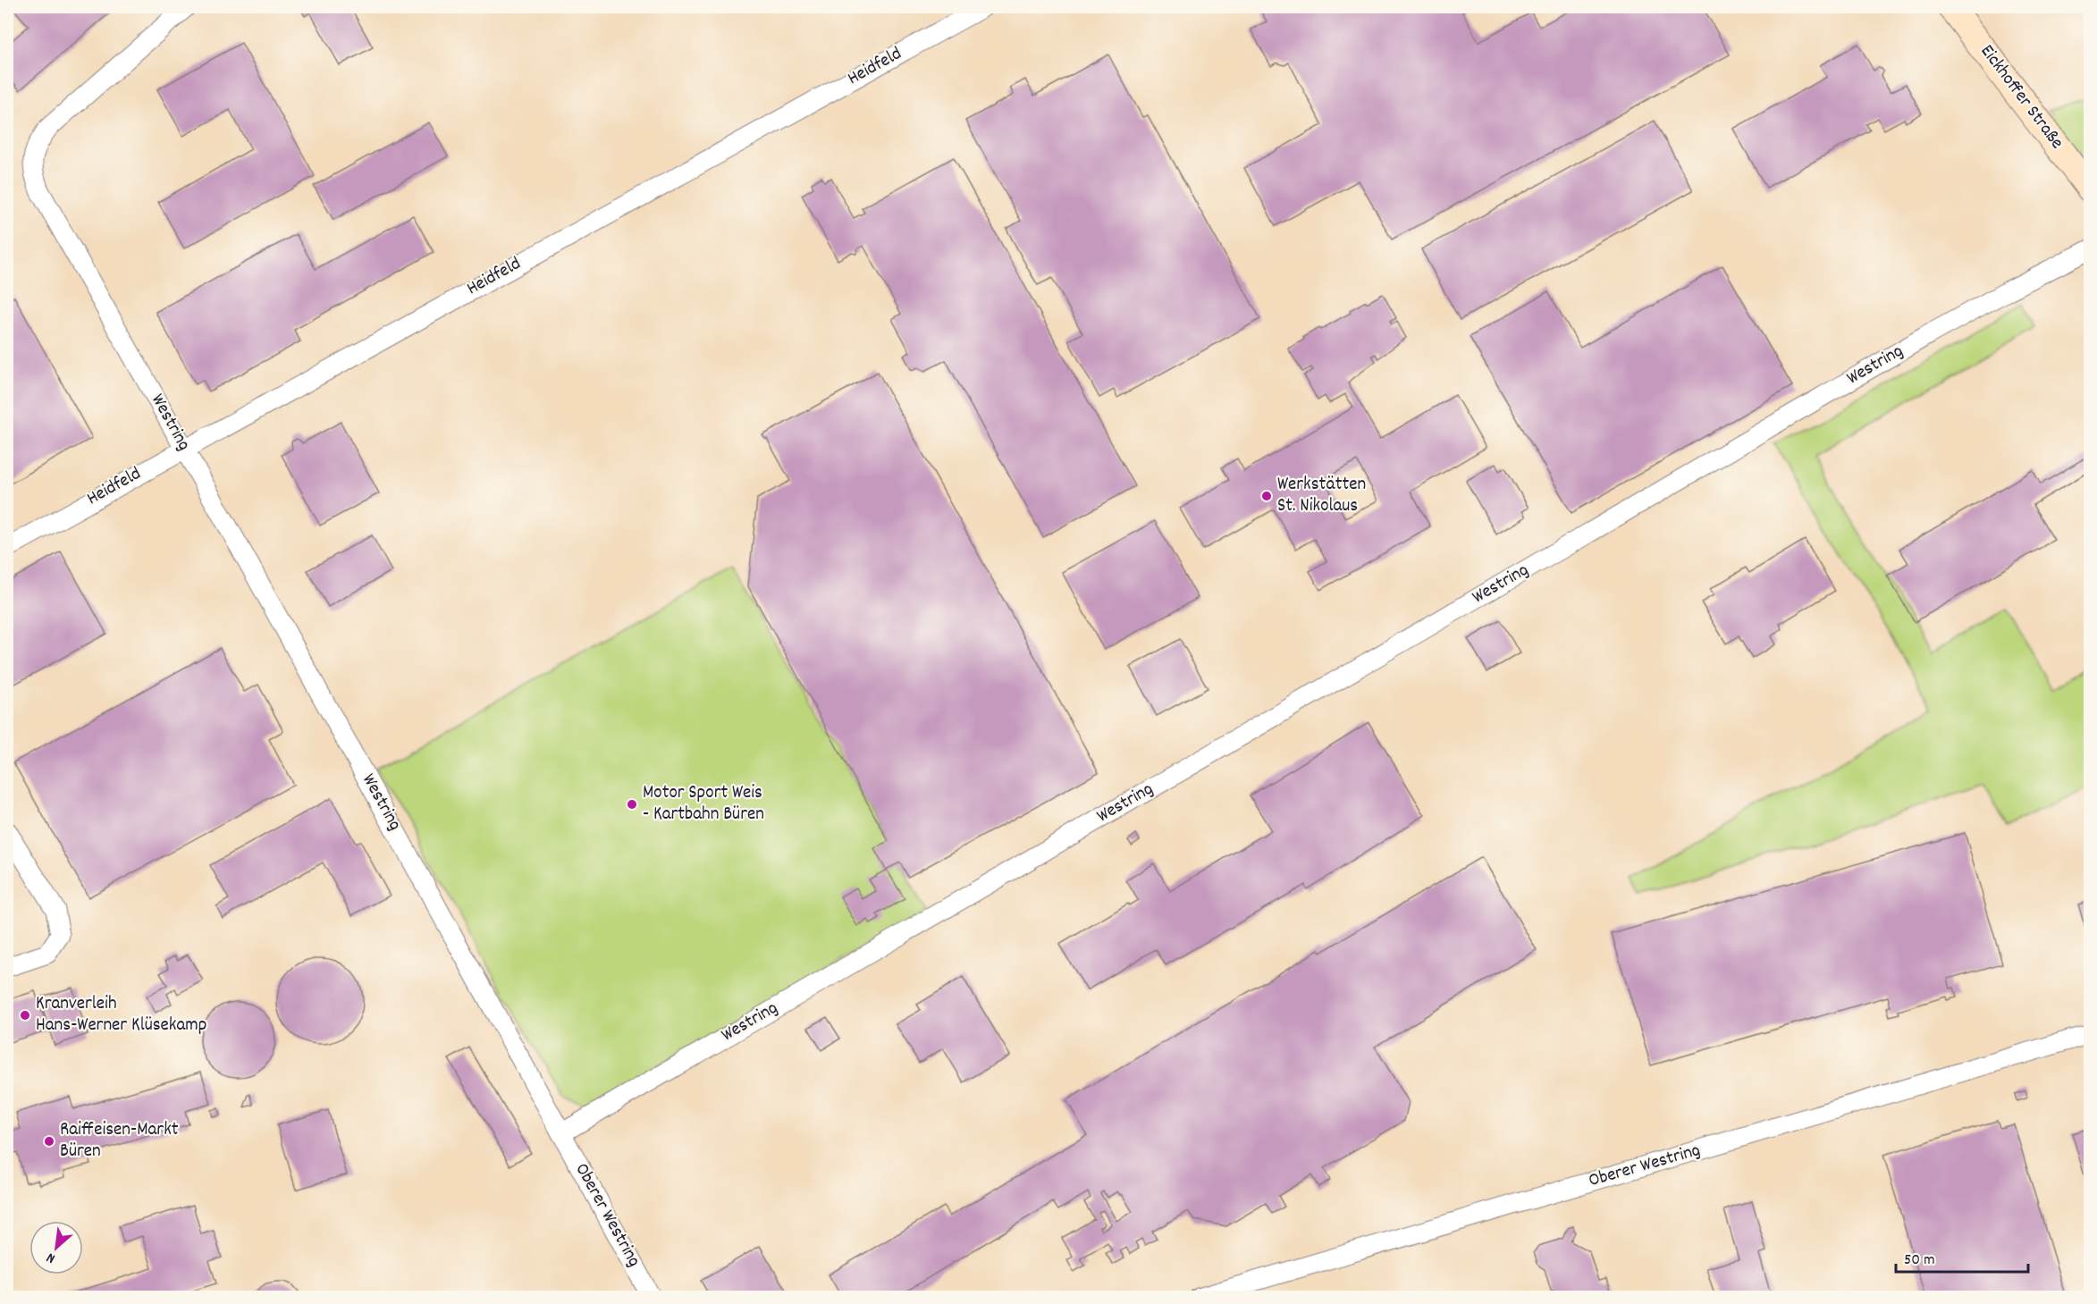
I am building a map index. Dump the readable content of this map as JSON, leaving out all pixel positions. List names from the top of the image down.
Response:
{
  "streets": {
    "main road": ["Eickhoffer Straße"],
    "street": ["Heidfeld", "Westring", "Oberer Westring"]
  },
  "crossings": [
    ["Heidfeld", "Westring"],
    ["Westring", "Oberer Westring"]
  ],
  "places": [
    "Werkstätten St. Nikolaus",
    "Motor Sport Weis - Kartbahn Büren",
    "Kranverleih Hans-Werner Klüsekamp",
    "Raiffeisen-Markt Büren"
  ],
  "scale_bar": "50 m",
  "north": "bottom left"
}
